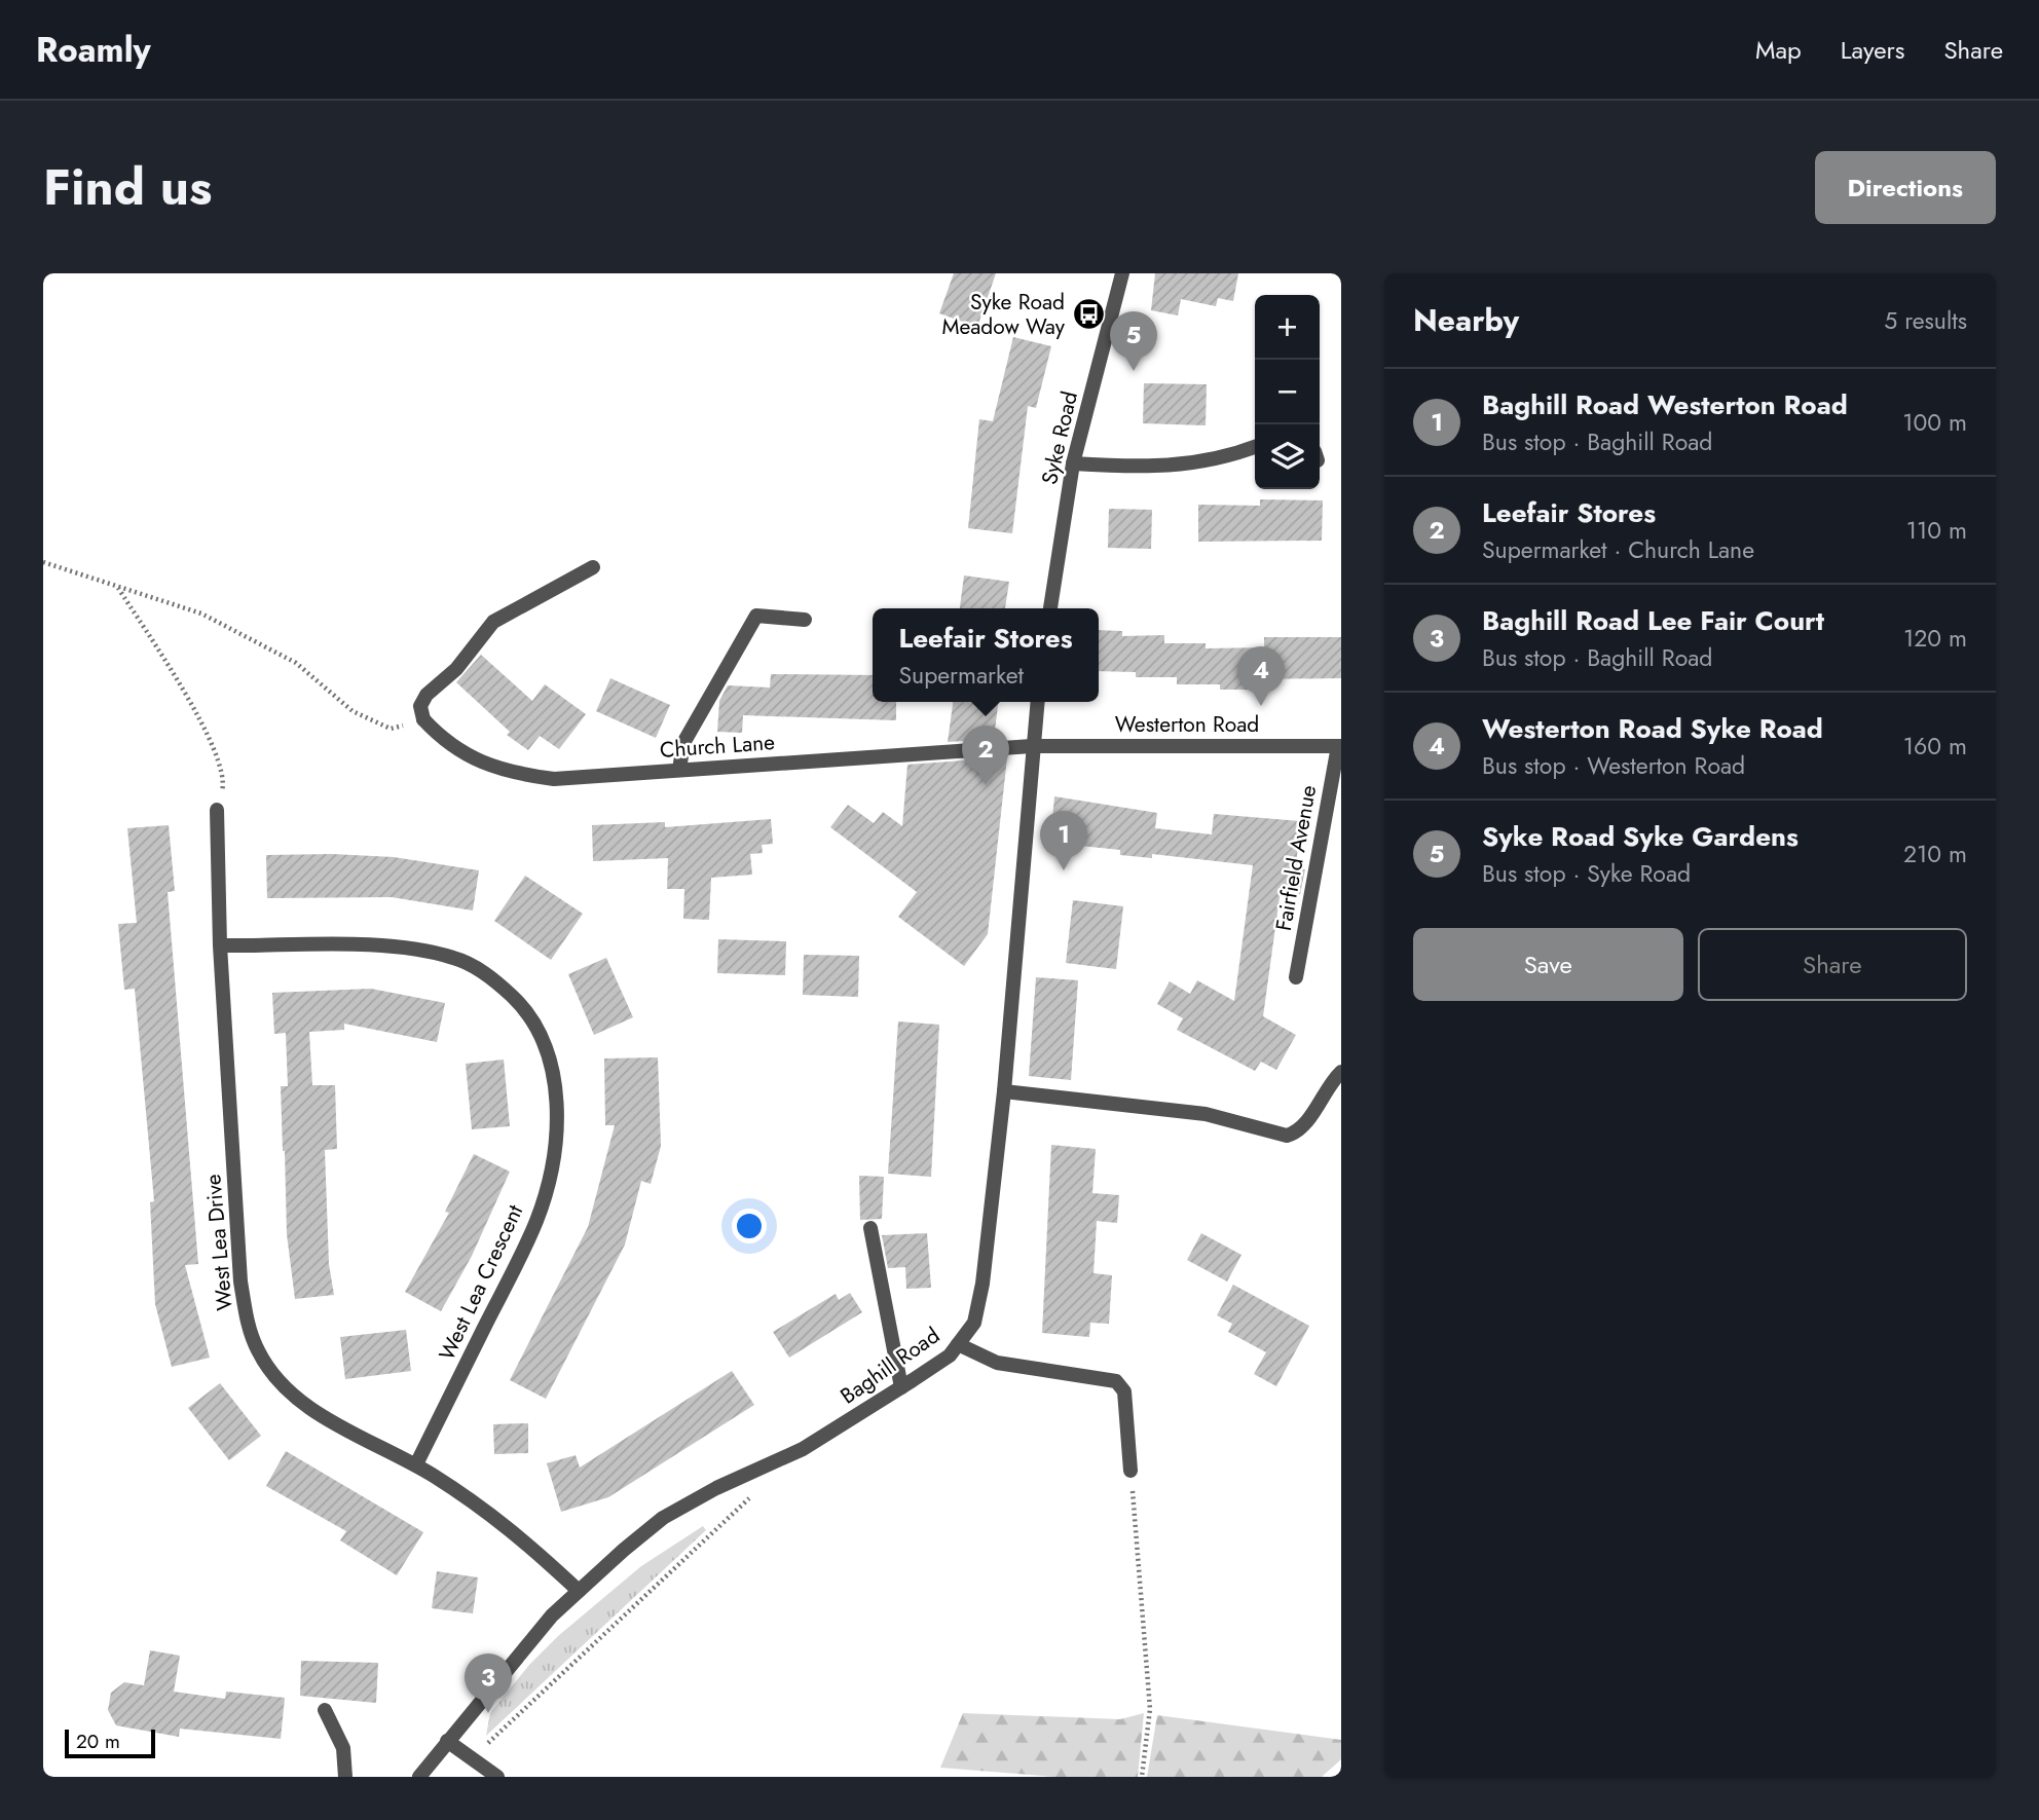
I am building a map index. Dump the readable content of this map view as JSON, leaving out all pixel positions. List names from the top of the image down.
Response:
{
  "streets": {
    "street": [
      "Syke Road",
      "Westerton Road",
      "Church Lane",
      "Fairfield Avenue",
      "West Lea Drive",
      "West Lea Crescent",
      "Baghill Road"
    ]
  },
  "crossings": [
    ["Westerton Road", "Church Lane"],
    ["Westerton Road", "Fairfield Avenue"],
    ["Westerton Road", "Baghill Road"],
    ["Church Lane", "Baghill Road"],
    ["West Lea Drive", "West Lea Crescent"],
    ["West Lea Drive", "Baghill Road"]
  ],
  "places": {
    "bus stop": ["Syke Road Meadow Way"]
  },
  "scale_bar": "20 m",
  "page": {
    "header": "Roamly",
    "nav": ["Map", "Layers", "Share"],
    "title": "Find us",
    "buttons": [
      "Directions",
      ["Save", "Share"]
    ],
    "heading": ["Nearby", "5 results"],
    "map_buttons": ["+", "−"],
    "pins": [
      "5",
      "4",
      "2",
      "1",
      "3"
    ],
    "list": [
      {
        "mark": "1",
        "name": "Baghill Road Westerton Road",
        "note": "Bus stop · Baghill Road",
        "value": "100 m"
      },
      {
        "mark": "2",
        "name": "Leefair Stores",
        "note": "Supermarket · Church Lane",
        "value": "110 m"
      },
      {
        "mark": "3",
        "name": "Baghill Road Lee Fair Court",
        "note": "Bus stop · Baghill Road",
        "value": "120 m"
      },
      {
        "mark": "4",
        "name": "Westerton Road Syke Road",
        "note": "Bus stop · Westerton Road",
        "value": "160 m"
      },
      {
        "mark": "5",
        "name": "Syke Road Syke Gardens",
        "note": "Bus stop · Syke Road",
        "value": "210 m"
      }
    ],
    "popup": ["Leefair Stores", "Supermarket"],
    "scale": "20 m"
  }
}
